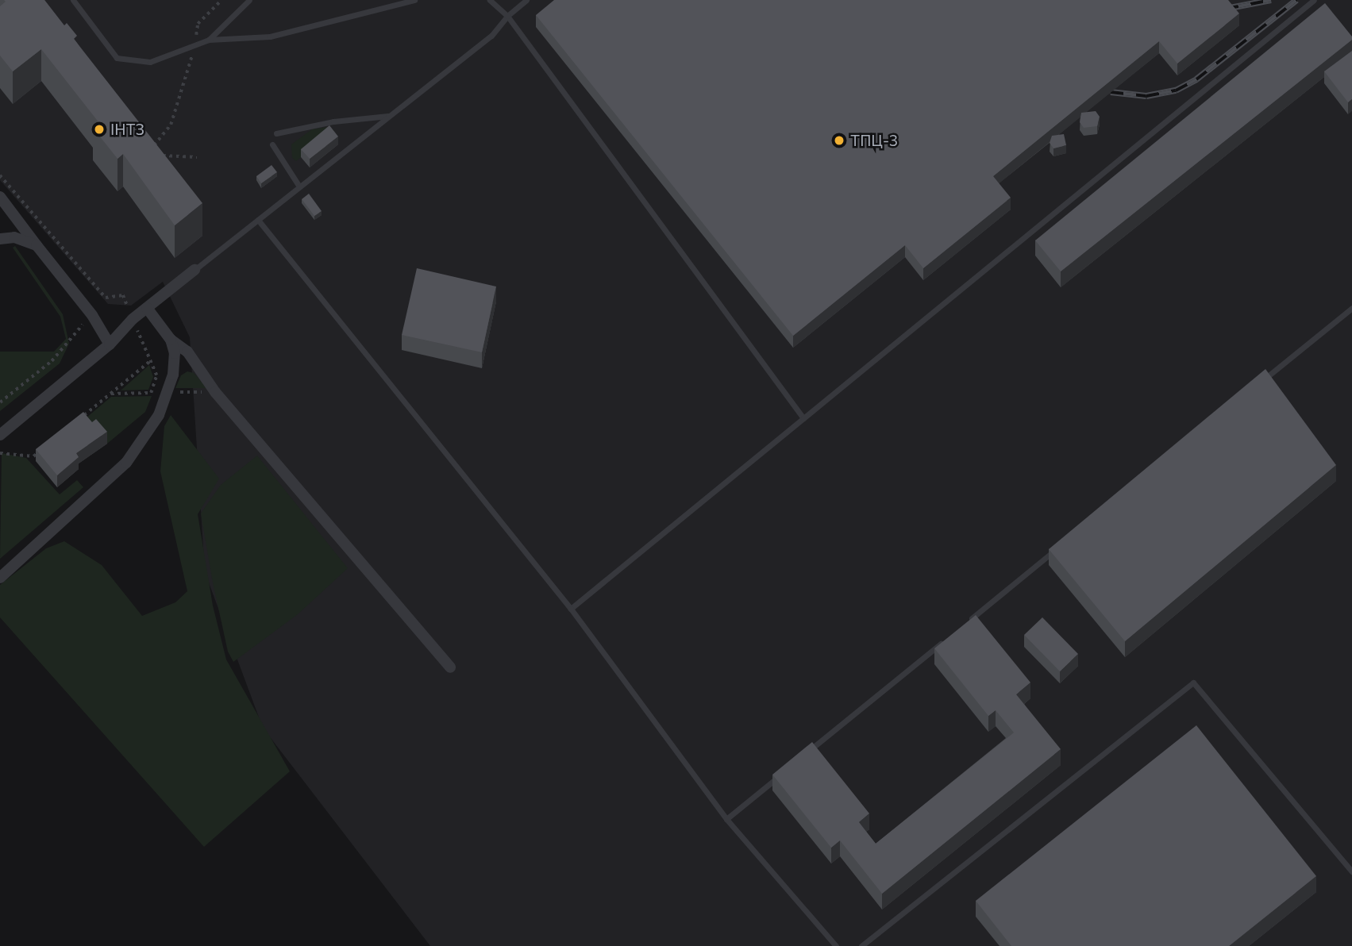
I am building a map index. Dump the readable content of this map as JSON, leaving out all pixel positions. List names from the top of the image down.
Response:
{
  "places": ["ІНТЗ", "ТПЦ-3"]
}
